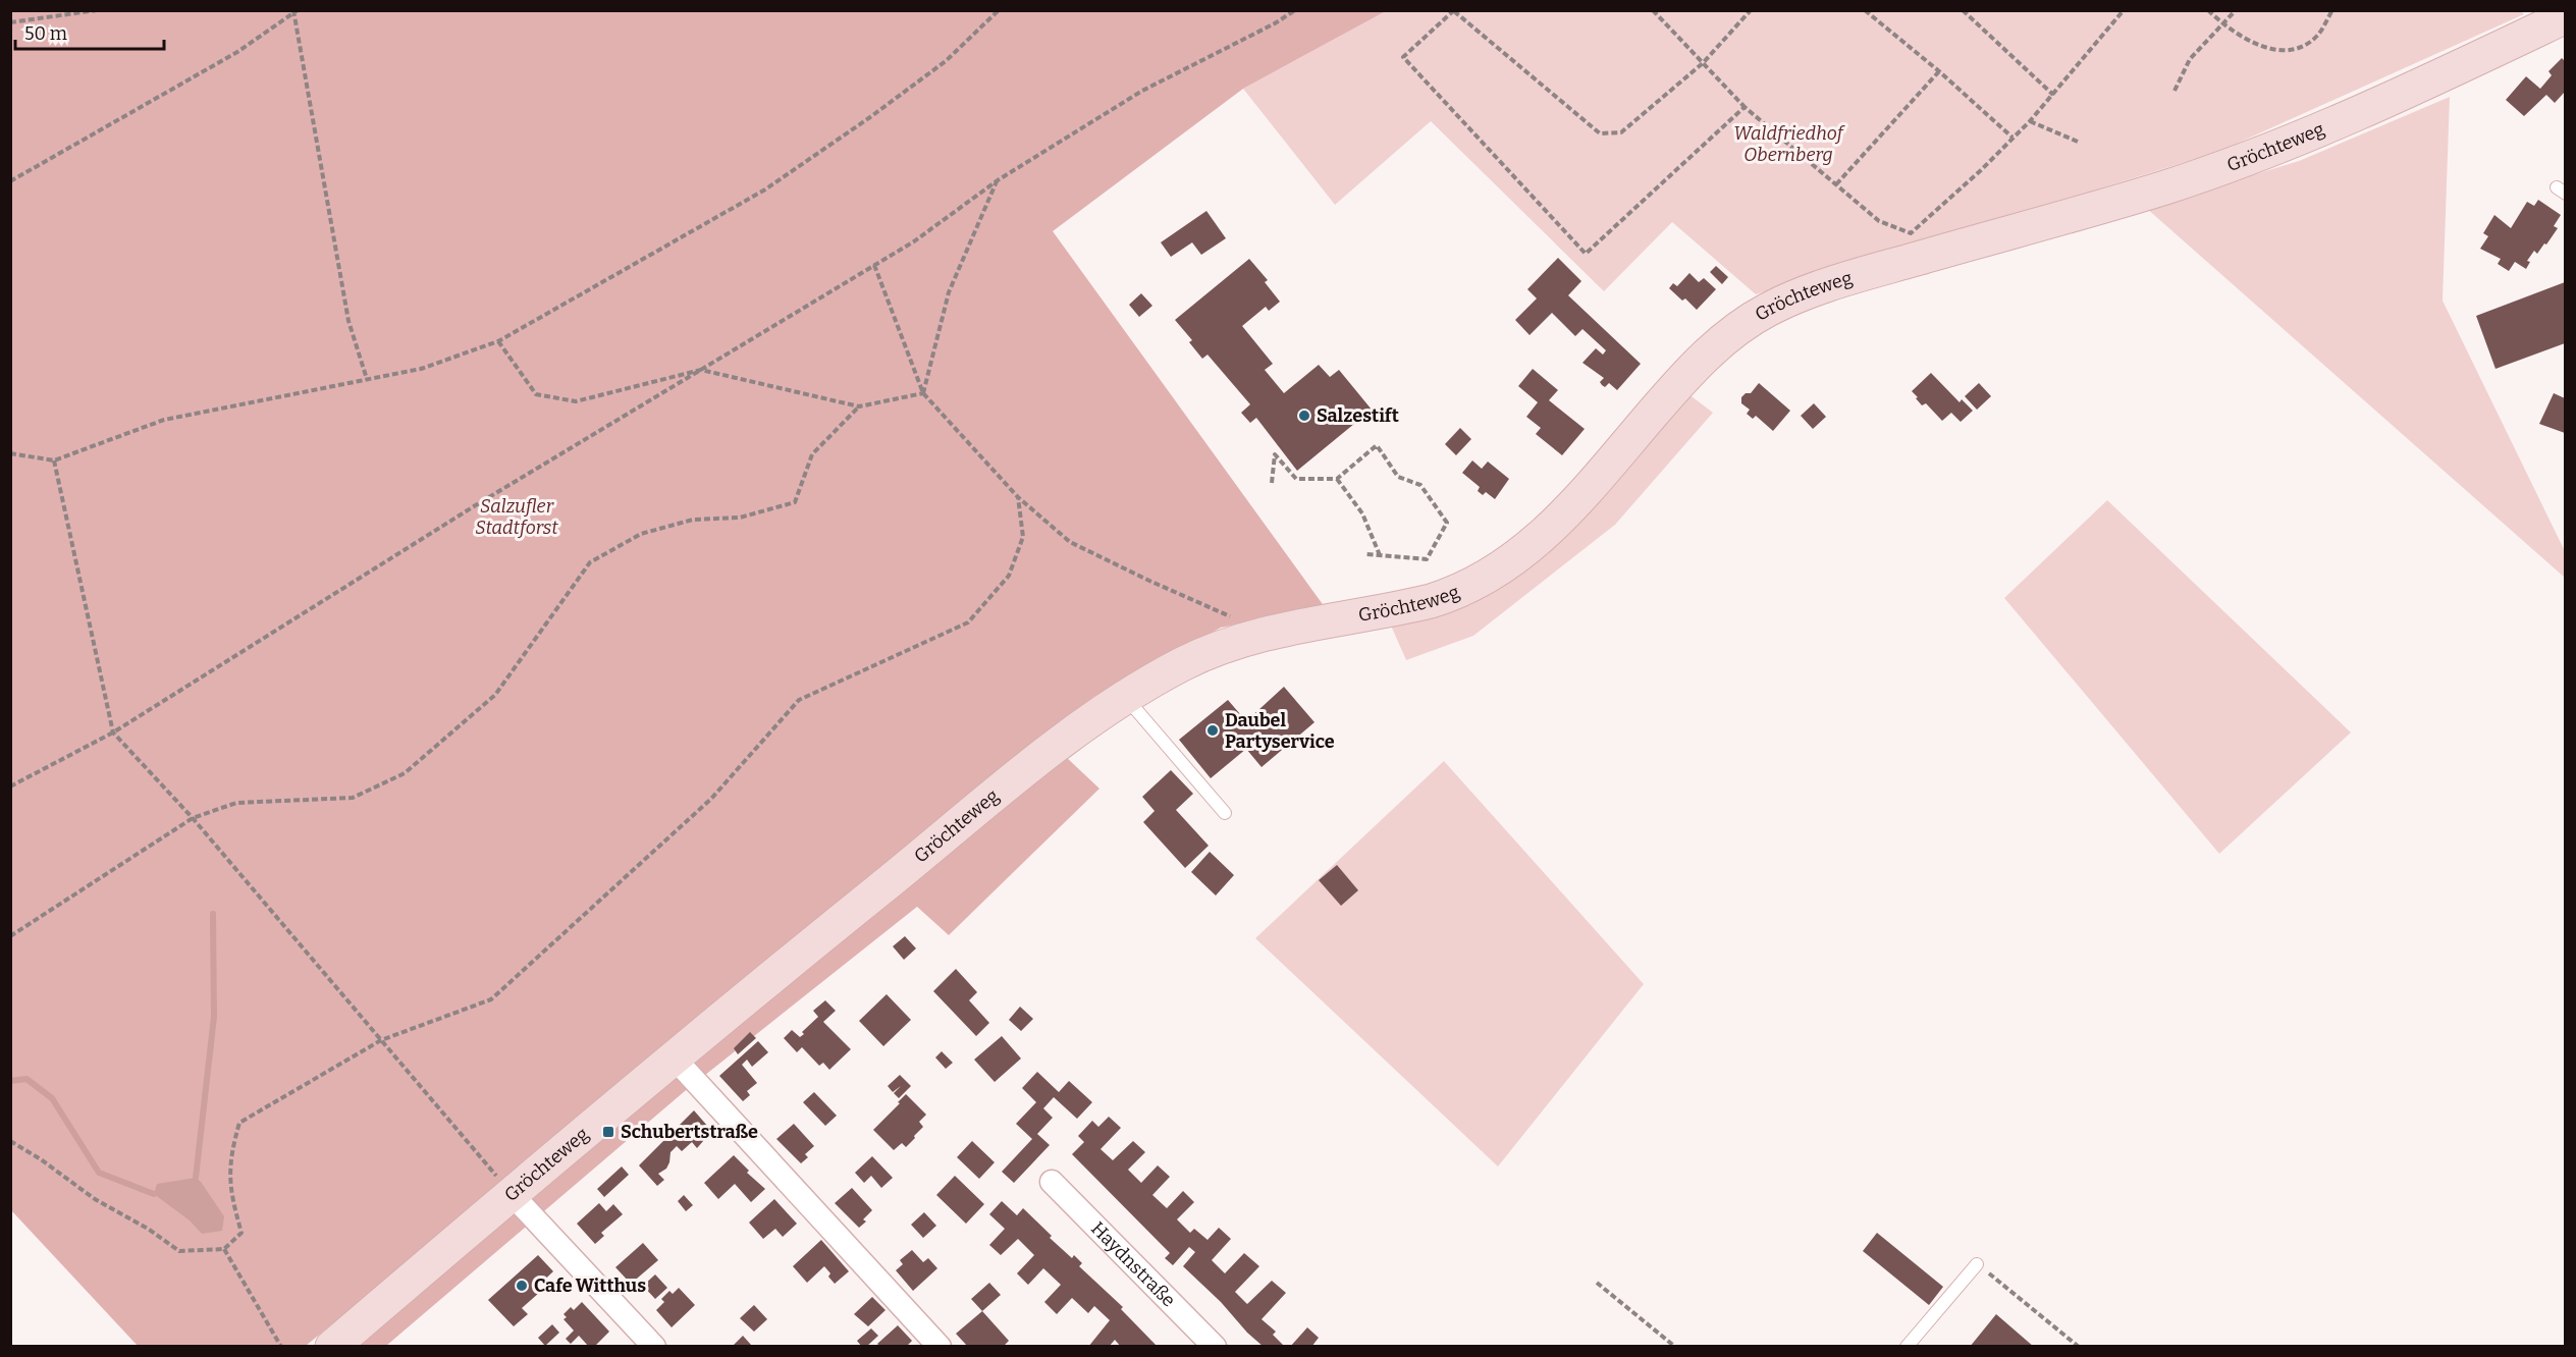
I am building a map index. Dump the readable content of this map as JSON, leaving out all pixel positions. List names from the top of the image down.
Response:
{
  "streets": {
    "street": ["Gröchteweg", "Haydnstraße"]
  },
  "parks": ["Waldfriedhof Obernberg", "Salzufler Stadtforst"],
  "places": {
    "other": ["Salzestift", "Daubel Partyservice", "Cafe Witthus"],
    "transit": ["Schubertstraße"]
  },
  "scale_bar": "50 m"
}
